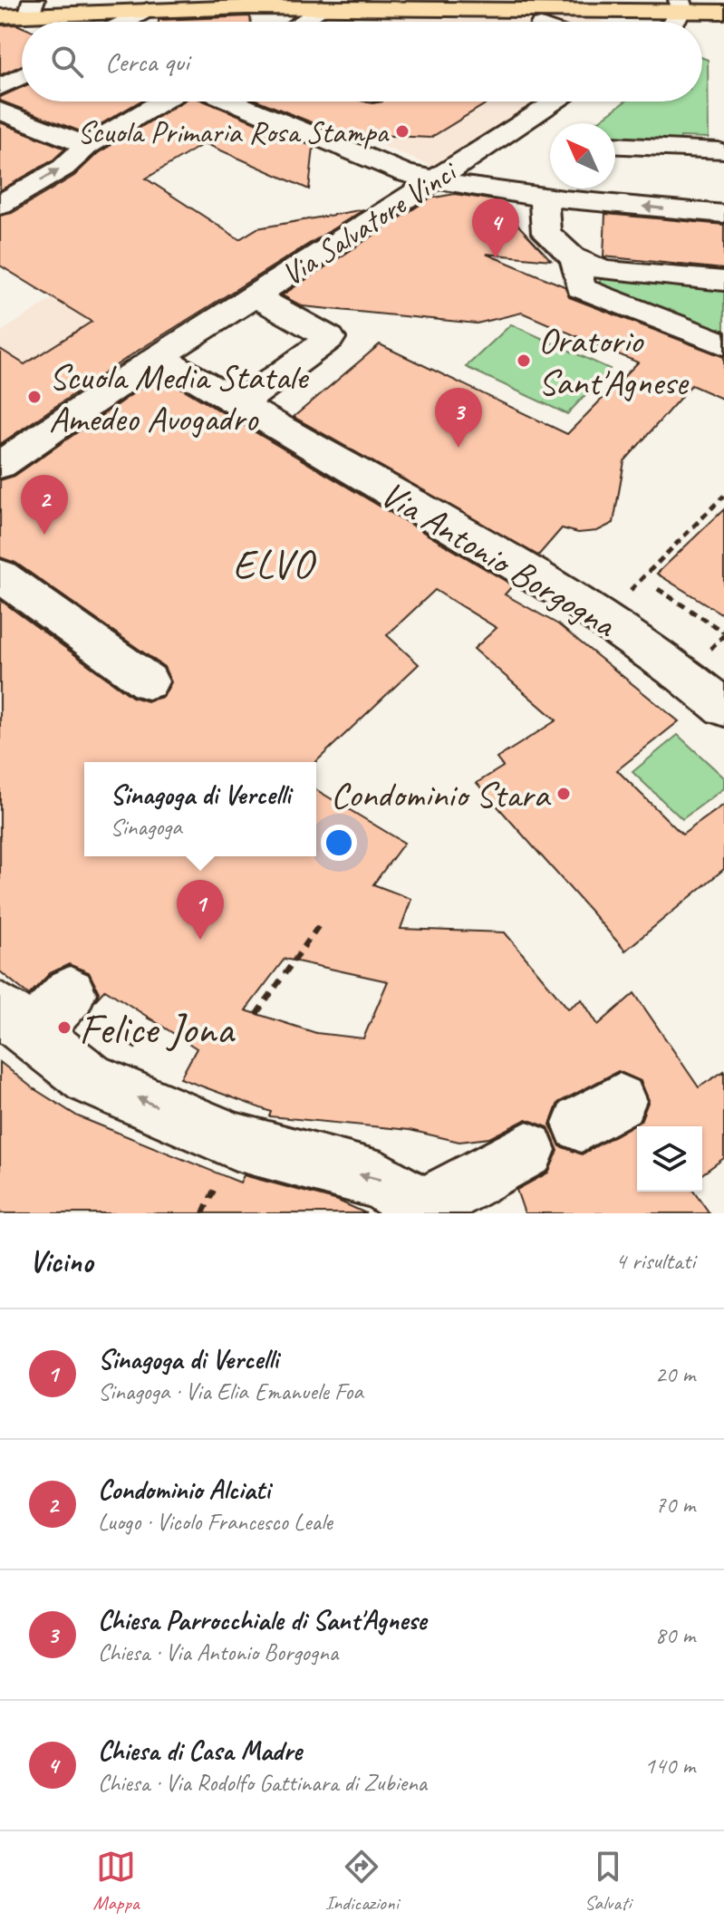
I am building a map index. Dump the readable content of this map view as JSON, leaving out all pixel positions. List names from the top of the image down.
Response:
{
  "streets": {
    "street": ["Via Salvatore Vinci", "Via Antonio Borgogna"]
  },
  "crossings": [
    ["Via Salvatore Vinci", "Via Antonio Borgogna"]
  ],
  "districts": ["ELVO"],
  "places": [
    "Scuola Primaria Rosa Stampa",
    "Oratorio Sant'Agnese",
    "Scuola Media Statale Amedeo Avogadro",
    "Condominio Stara",
    "Felice Jona"
  ],
  "north": "top left",
  "page": {
    "search": "Cerca qui",
    "pins": [
      "4",
      "3",
      "2",
      "1"
    ],
    "popup": ["Sinagoga di Vercelli", "Sinagoga"],
    "heading": ["Vicino", "4 risultati"],
    "list": [
      {
        "mark": "1",
        "name": "Sinagoga di Vercelli",
        "note": "Sinagoga · Via Elia Emanuele Foa",
        "value": "20 m"
      },
      {
        "mark": "2",
        "name": "Condominio Alciati",
        "note": "Luogo · Vicolo Francesco Leale",
        "value": "70 m"
      },
      {
        "mark": "3",
        "name": "Chiesa Parrocchiale di Sant'Agnese",
        "note": "Chiesa · Via Antonio Borgogna",
        "value": "80 m"
      },
      {
        "mark": "4",
        "name": "Chiesa di Casa Madre",
        "note": "Chiesa · Via Rodolfo Gattinara di Zubiena",
        "value": "140 m"
      }
    ],
    "nav": ["Mappa", "Indicazioni", "Salvati"]
  }
}
